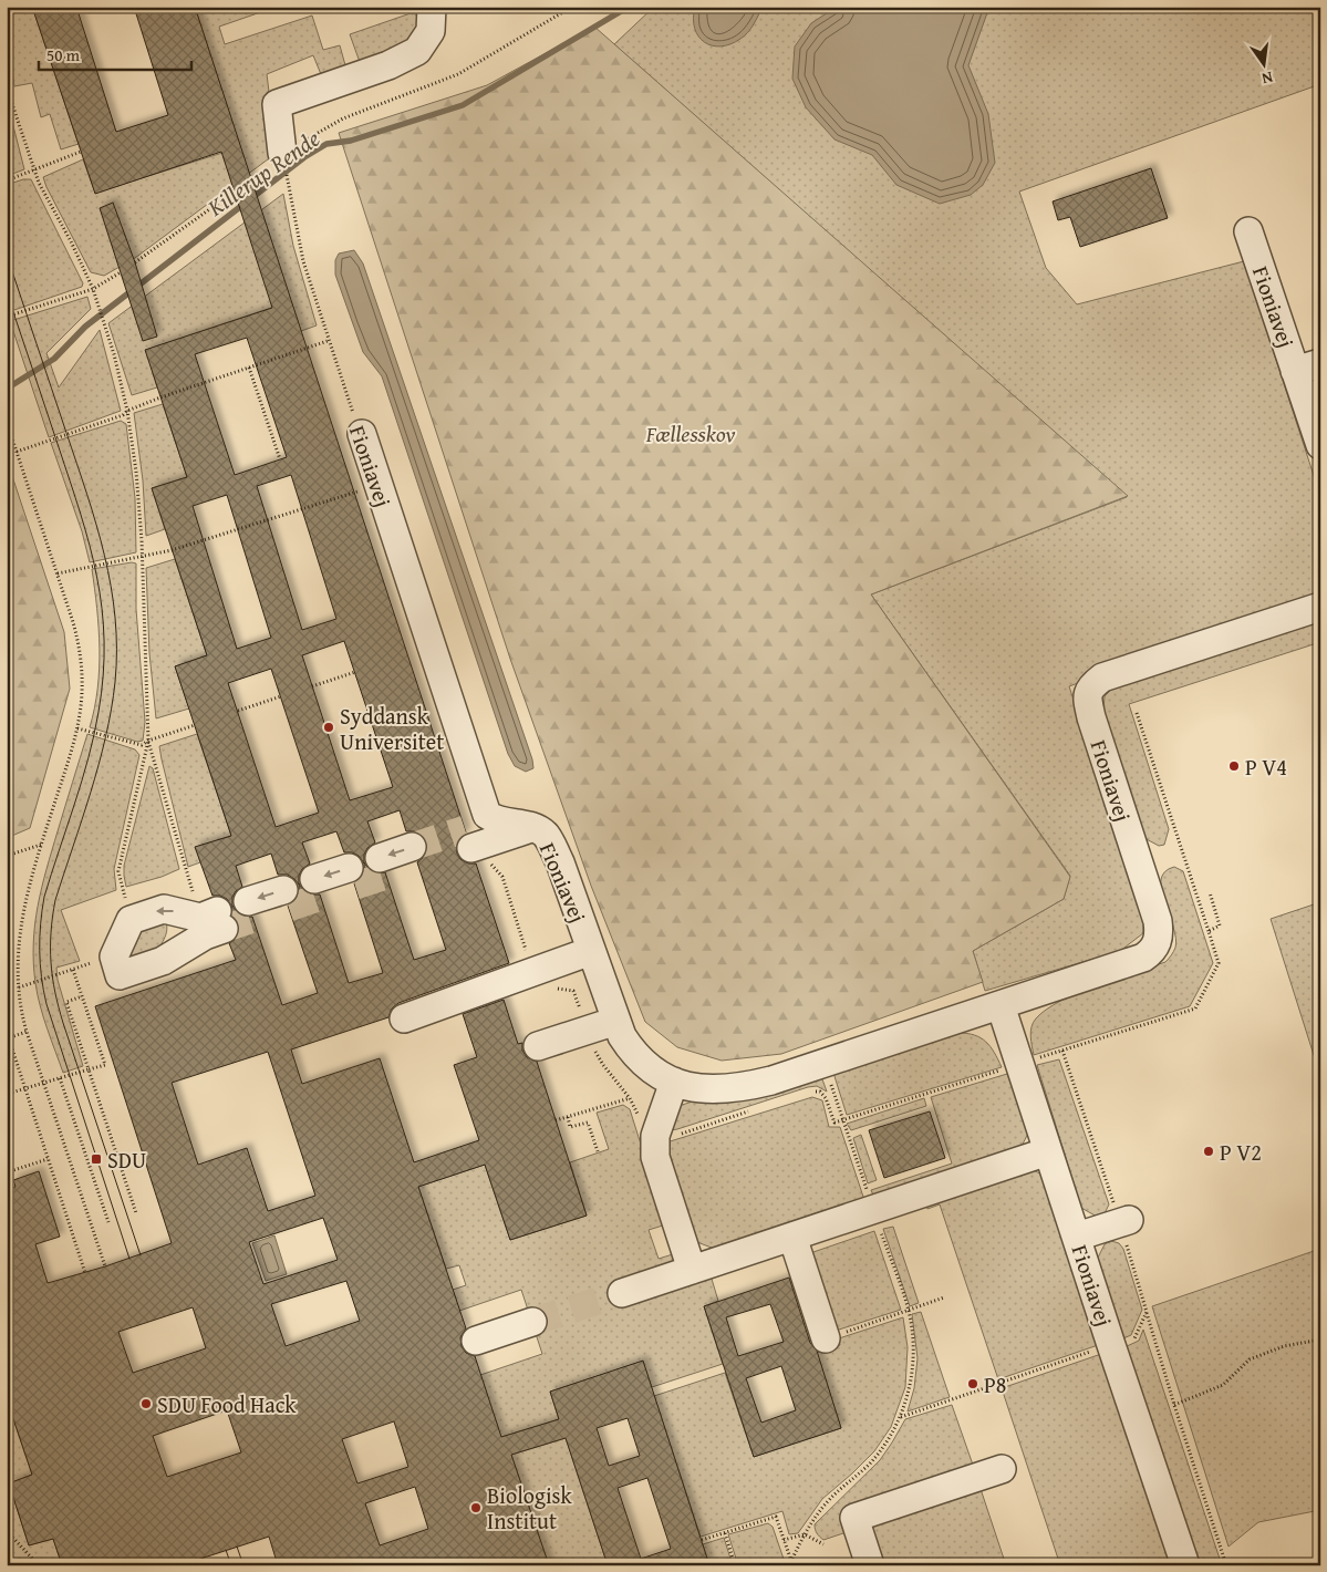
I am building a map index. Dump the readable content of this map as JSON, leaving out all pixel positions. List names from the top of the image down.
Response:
{
  "streets": {
    "street": ["Fioniavej"]
  },
  "water": ["Killerup Rende"],
  "parks": ["Fællesskov"],
  "places": {
    "other": [
      "Syddansk Universitet",
      "P V4",
      "P V2",
      "P8",
      "SDU Food Hack",
      "Biologisk Institut"
    ],
    "transit": ["SDU"]
  },
  "scale_bar": "50 m",
  "north": "bottom"
}
